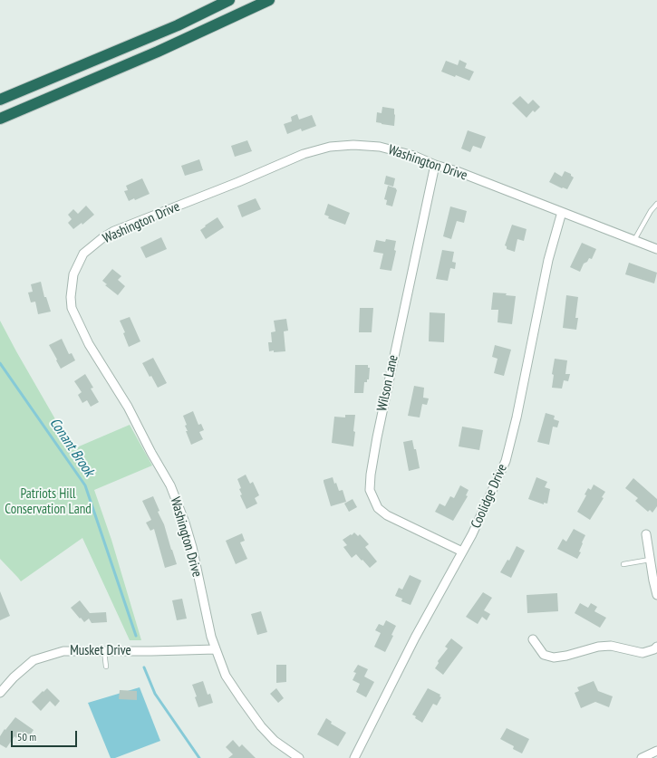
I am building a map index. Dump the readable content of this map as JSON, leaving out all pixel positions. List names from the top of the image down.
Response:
{
  "streets": {
    "street": [
      "Washington Drive",
      "Wilson Lane",
      "Coolidge Drive",
      "Musket Drive"
    ]
  },
  "crossings": [
    ["Washington Drive", "Wilson Lane"],
    ["Washington Drive", "Coolidge Drive"],
    ["Washington Drive", "Musket Drive"],
    ["Wilson Lane", "Coolidge Drive"]
  ],
  "water": ["Conant Brook"],
  "parks": ["Patriots Hill Conservation Land"],
  "scale_bar": "50 m"
}
